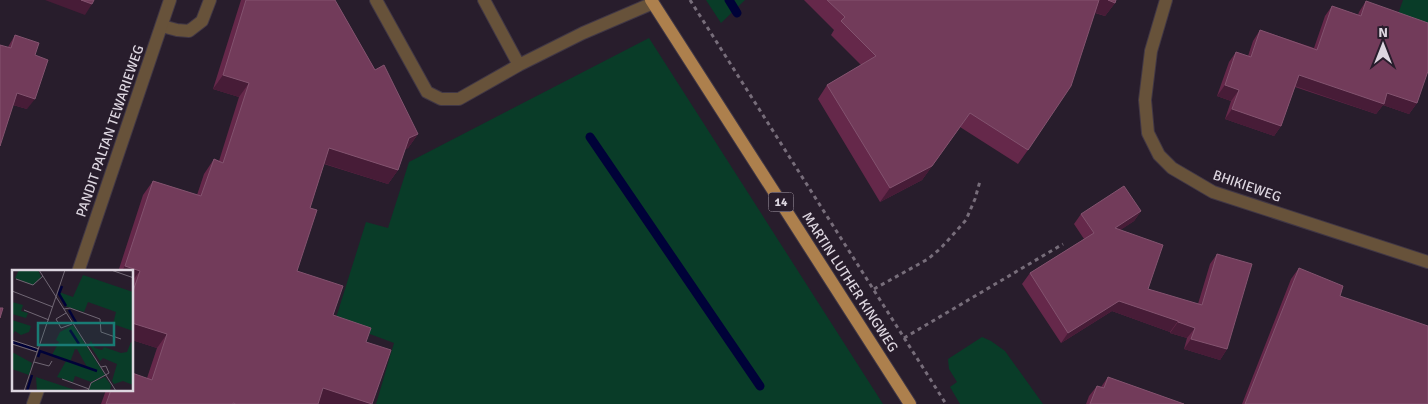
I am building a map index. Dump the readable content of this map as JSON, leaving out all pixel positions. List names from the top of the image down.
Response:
{
  "streets": {
    "main road": ["14", "MARTIN LUTHER KINGWEG"],
    "street": ["PANDIT PALTAN TEWARIEWEG", "BHIKIEWEG"]
  },
  "north": "top"
}
